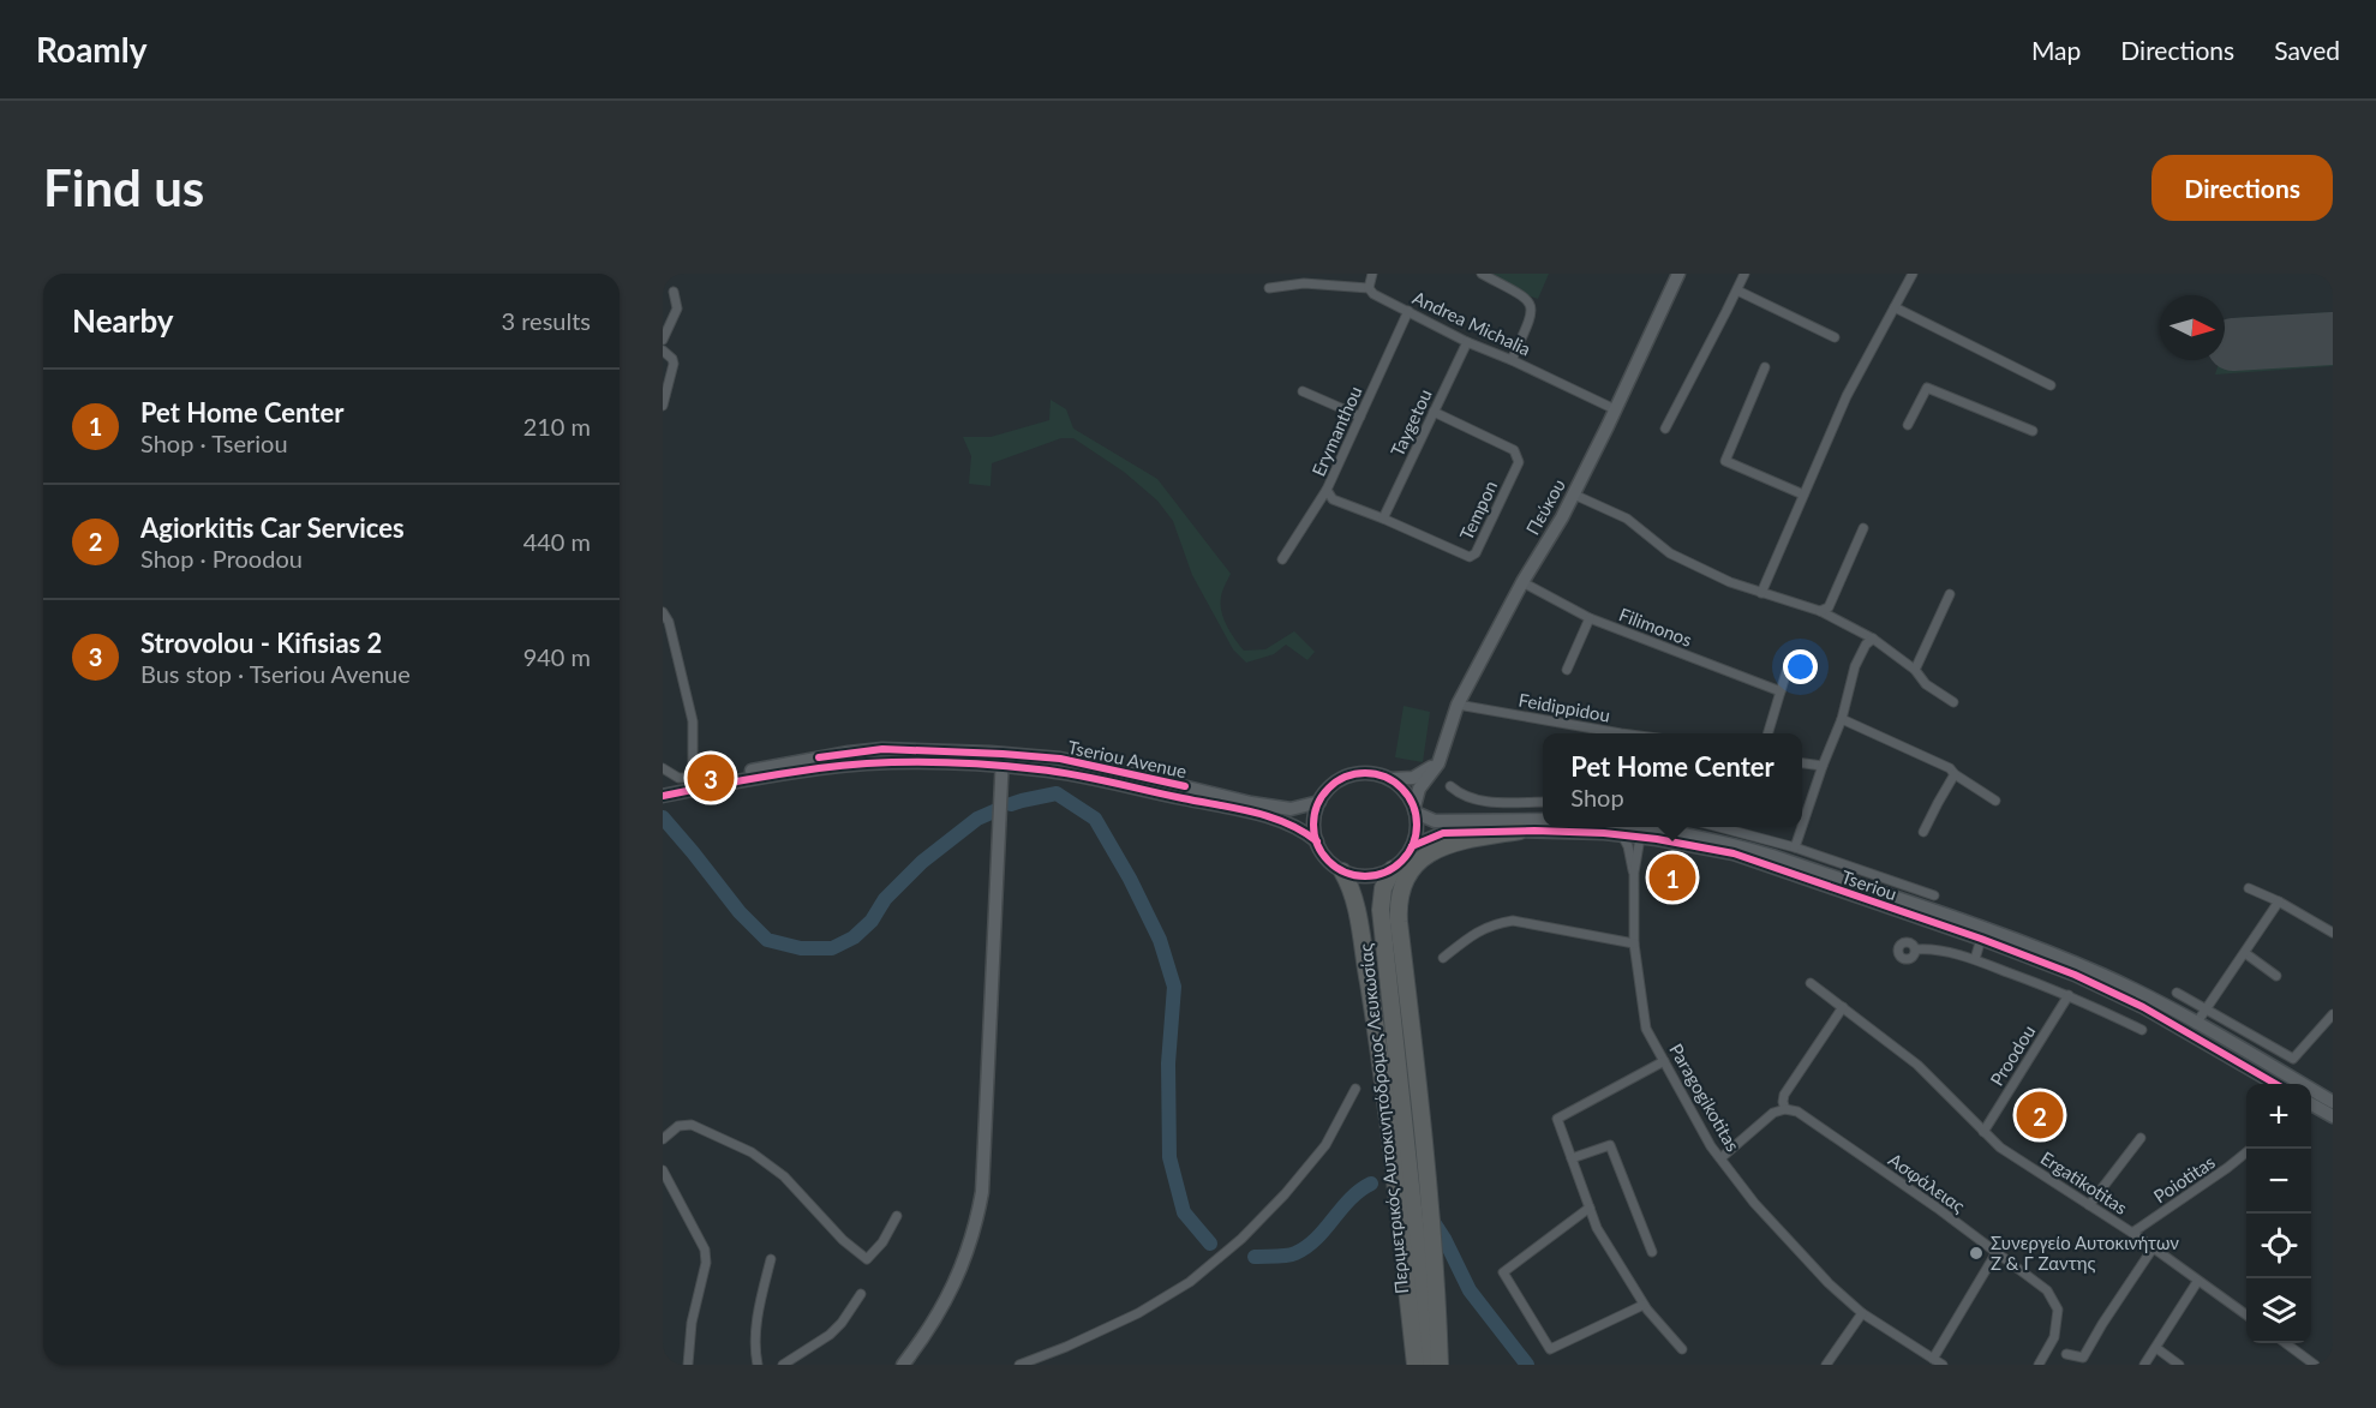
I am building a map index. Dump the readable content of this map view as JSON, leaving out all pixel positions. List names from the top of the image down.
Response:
{
  "streets": {
    "highway": ["Περιμετρικός Αυτοκινητόδρομος Λευκωσίας"],
    "main road": ["Πεύκου", "Tseriou Avenue", "Tseriou"],
    "street": [
      "Andrea Michalia",
      "Taygetou",
      "Erymanthou",
      "Tempon",
      "Filimonos",
      "Feidippidou",
      "Proodou",
      "Paragogikotitas",
      "Poiotitas",
      "Ασφάλειας",
      "Ergatikotitas"
    ]
  },
  "crossings": [
    ["Andrea Michalia", "Taygetou"],
    ["Andrea Michalia", "Erymanthou"],
    ["Andrea Michalia", "Πεύκου"],
    ["Taygetou", "Tempon"],
    ["Erymanthou", "Tempon"],
    ["Πεύκου", "Filimonos"],
    ["Πεύκου", "Feidippidou"],
    ["Πεύκου", "Tseriou Avenue"],
    ["Πεύκου", "Tseriou"],
    ["Πεύκου", "Περιμετρικός Αυτοκινητόδρομος Λευκωσίας"],
    ["Tseriou Avenue", "Tseriou"],
    ["Tseriou Avenue", "Περιμετρικός Αυτοκινητόδρομος Λευκωσίας"],
    ["Tseriou", "Paragogikotitas"],
    ["Tseriou", "Περιμετρικός Αυτοκινητόδρομος Λευκωσίας"],
    ["Proodou", "Ergatikotitas"],
    ["Poiotitas", "Ergatikotitas"]
  ],
  "places": ["Συνεργείο Αυτοκινήτων Ζ & Γ Ζαντης"],
  "north": "right",
  "page": {
    "header": "Roamly",
    "nav": ["Map", "Directions", "Saved"],
    "buttons": "Directions",
    "title": "Find us",
    "heading": ["Nearby", "3 results"],
    "list": [
      {
        "mark": "1",
        "name": "Pet Home Center",
        "note": "Shop · Tseriou",
        "value": "210 m"
      },
      {
        "mark": "2",
        "name": "Agiorkitis Car Services",
        "note": "Shop · Proodou",
        "value": "440 m"
      },
      {
        "mark": "3",
        "name": "Strovolou - Kifisias 2",
        "note": "Bus stop · Tseriou Avenue",
        "value": "940 m"
      }
    ],
    "popup": ["Pet Home Center", "Shop"],
    "pins": ["3", "1", "2"],
    "map_buttons": ["+", "−"]
  }
}
